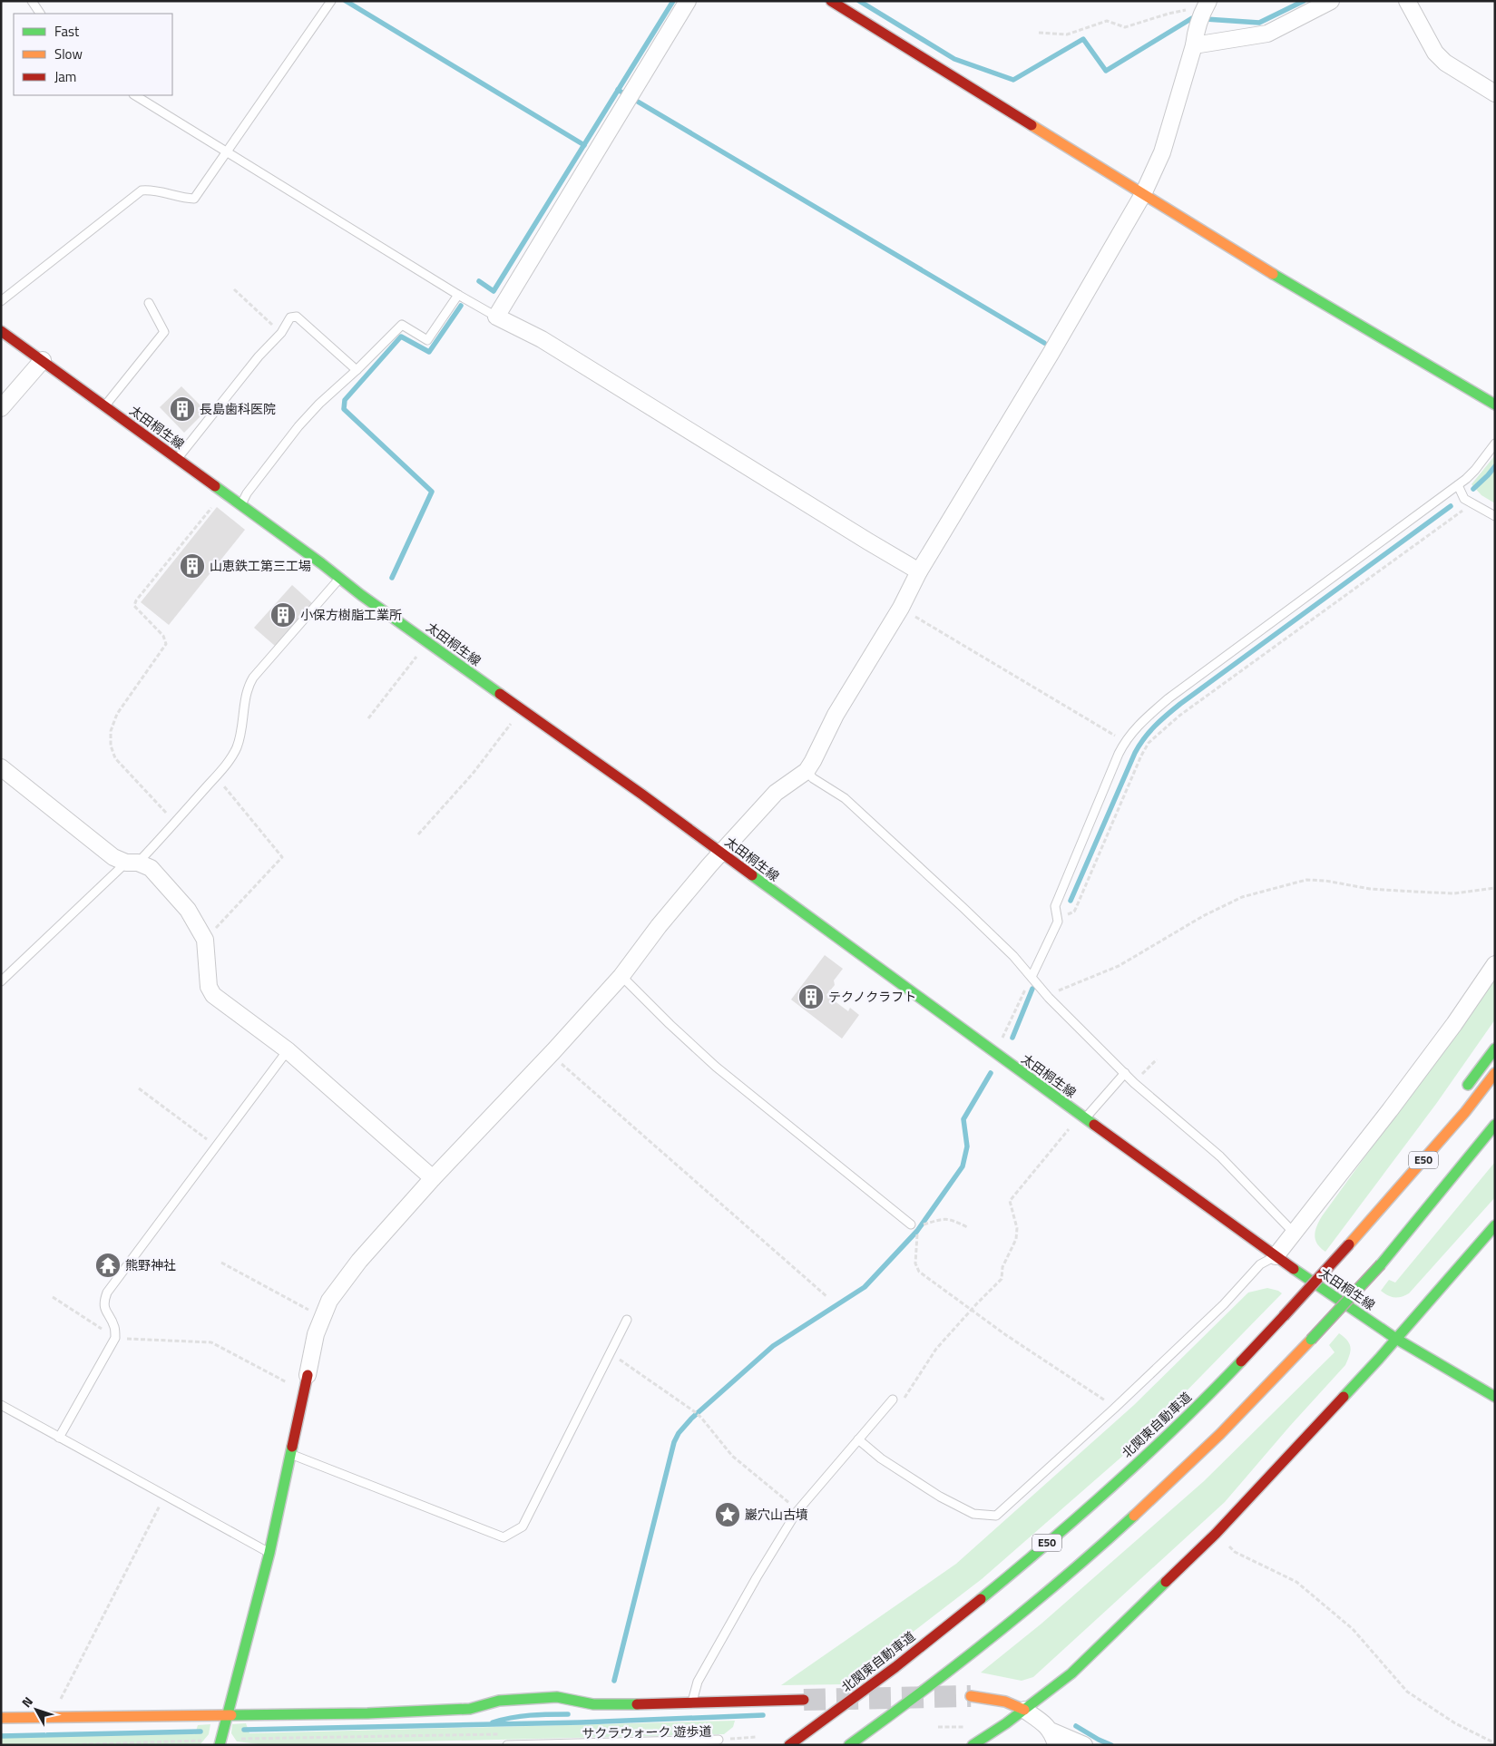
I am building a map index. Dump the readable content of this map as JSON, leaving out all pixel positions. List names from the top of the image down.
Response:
{
  "streets": {
    "main road": ["太田桐生線", "E50", "北関東自動車道"]
  },
  "places": {
    "building": [
      "長島歯科医院",
      "山恵鉄工第三工場",
      "小保方樹脂工業所",
      "テクノクラフト"
    ],
    "temple": ["熊野神社"],
    "place": ["巖穴山古墳"]
  },
  "legend": ["Fast", "Slow", "Jam"],
  "north": "top left"
}
